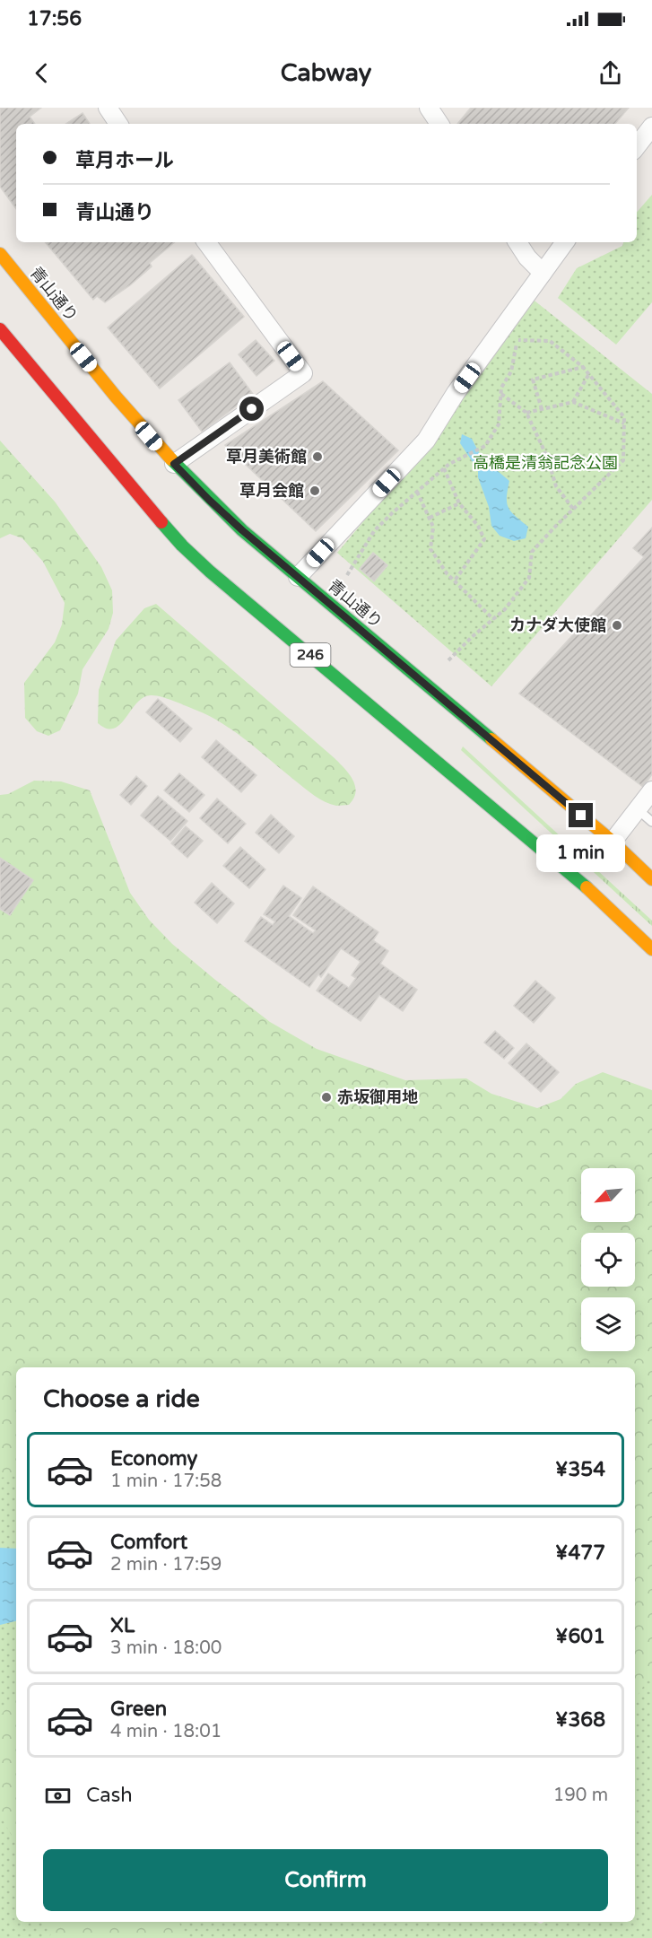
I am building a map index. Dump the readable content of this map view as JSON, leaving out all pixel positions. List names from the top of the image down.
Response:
{
  "streets": {
    "highway": ["青山通り", "246"]
  },
  "parks": ["高橋是清翁記念公園"],
  "places": [
    "草月美術館",
    "草月会館",
    "カナダ大使館",
    "赤坂御用地"
  ],
  "north": "bottom left",
  "page": {
    "status": "17:56",
    "header": "Cabway",
    "banner": ["草月ホール", "青山通り"],
    "bubble": "1 min",
    "heading": "Choose a ride",
    "list": [
      {
        "name": "Economy",
        "note": "1 min · 17:58",
        "value": "¥354"
      },
      {
        "name": "Comfort",
        "note": "2 min · 17:59",
        "value": "¥477"
      },
      {
        "name": "XL",
        "note": "3 min · 18:00",
        "value": "¥601"
      },
      {
        "name": "Green",
        "note": "4 min · 18:01",
        "value": "¥368"
      }
    ],
    "pay": ["Cash", "190 m"],
    "buttons": "Confirm"
  }
}
